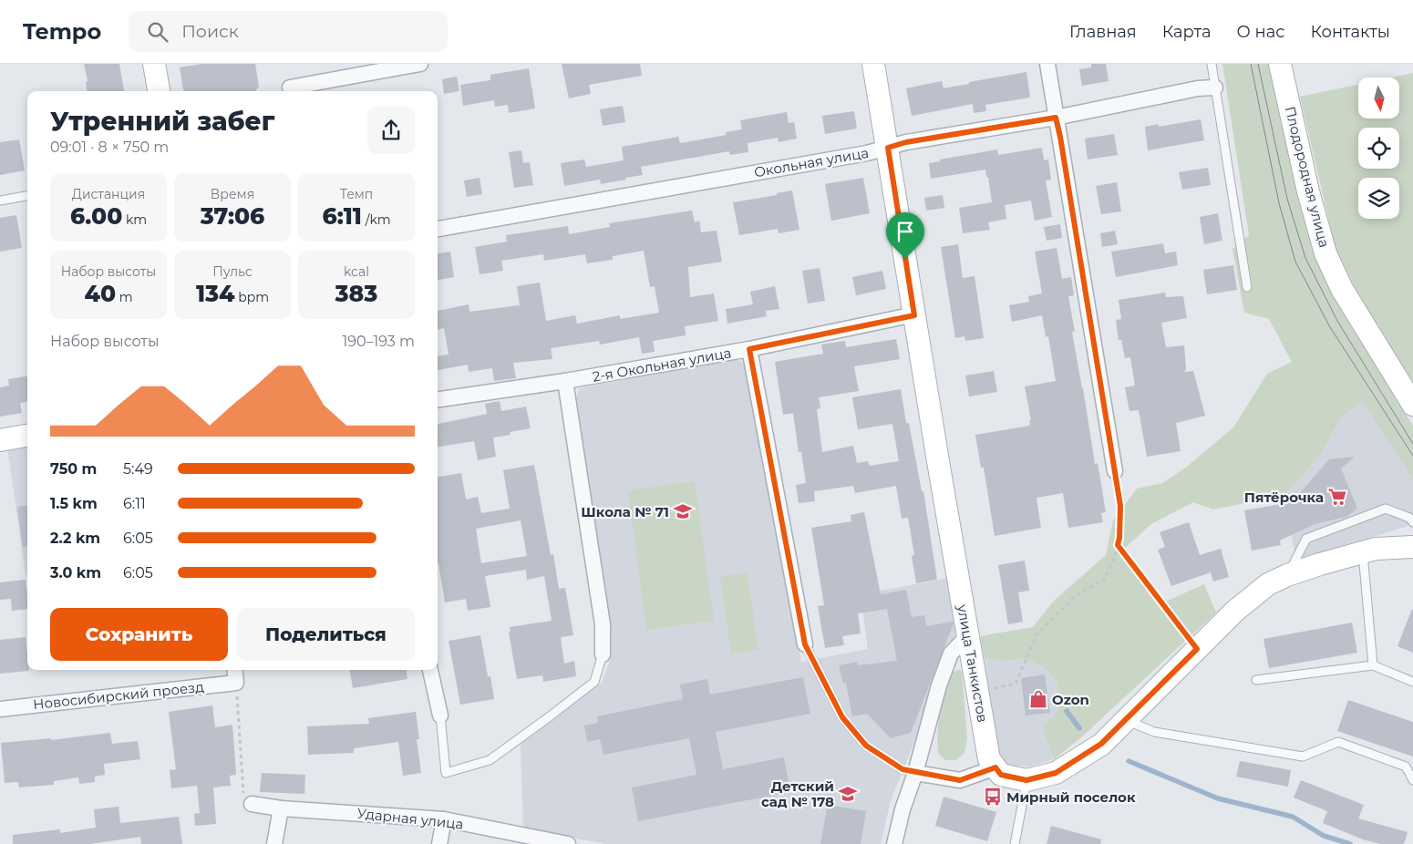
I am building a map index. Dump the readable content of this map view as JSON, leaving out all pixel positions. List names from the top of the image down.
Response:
{
  "streets": {
    "main road": ["Плодородная улица", "улица Танкистов"],
    "street": [
      "Окольная улица",
      "2-я Окольная улица",
      "Новосибирский проезд",
      "Ударная улица"
    ]
  },
  "crossings": [
    ["Окольная улица", "улица Танкистов"],
    ["2-я Окольная улица", "улица Танкистов"]
  ],
  "places": {
    "supermarket": ["Пятёрочка"],
    "school or university": ["Школа № 71", "Детский сад № 178"],
    "shop": ["Ozon"],
    "bus stop": ["Мирный поселок"]
  },
  "north": "bottom",
  "page": {
    "header": "Tempo",
    "search": "Поиск",
    "nav": [
      "Главная",
      "Карта",
      "О нас",
      "Контакты"
    ],
    "heading": ["Утренний забег", "09:01 · 8 × 750 m"],
    "stats": [
      ["Дистанция", "6.00 km"],
      ["Время", "37:06"],
      ["Темп", "6:11 /km"],
      ["Набор высоты", "40 m"],
      ["Пульс", "134 bpm"],
      ["kcal", "383"]
    ],
    "chart": ["Набор высоты", "190–193 m"],
    "list": [
      {
        "name": "750 m",
        "note": "5:49"
      },
      {
        "name": "1.5 km",
        "note": "6:11"
      },
      {
        "name": "2.2 km",
        "note": "6:05"
      },
      {
        "name": "3.0 km",
        "note": "6:05"
      }
    ],
    "buttons": ["Сохранить", "Поделиться"]
  }
}
